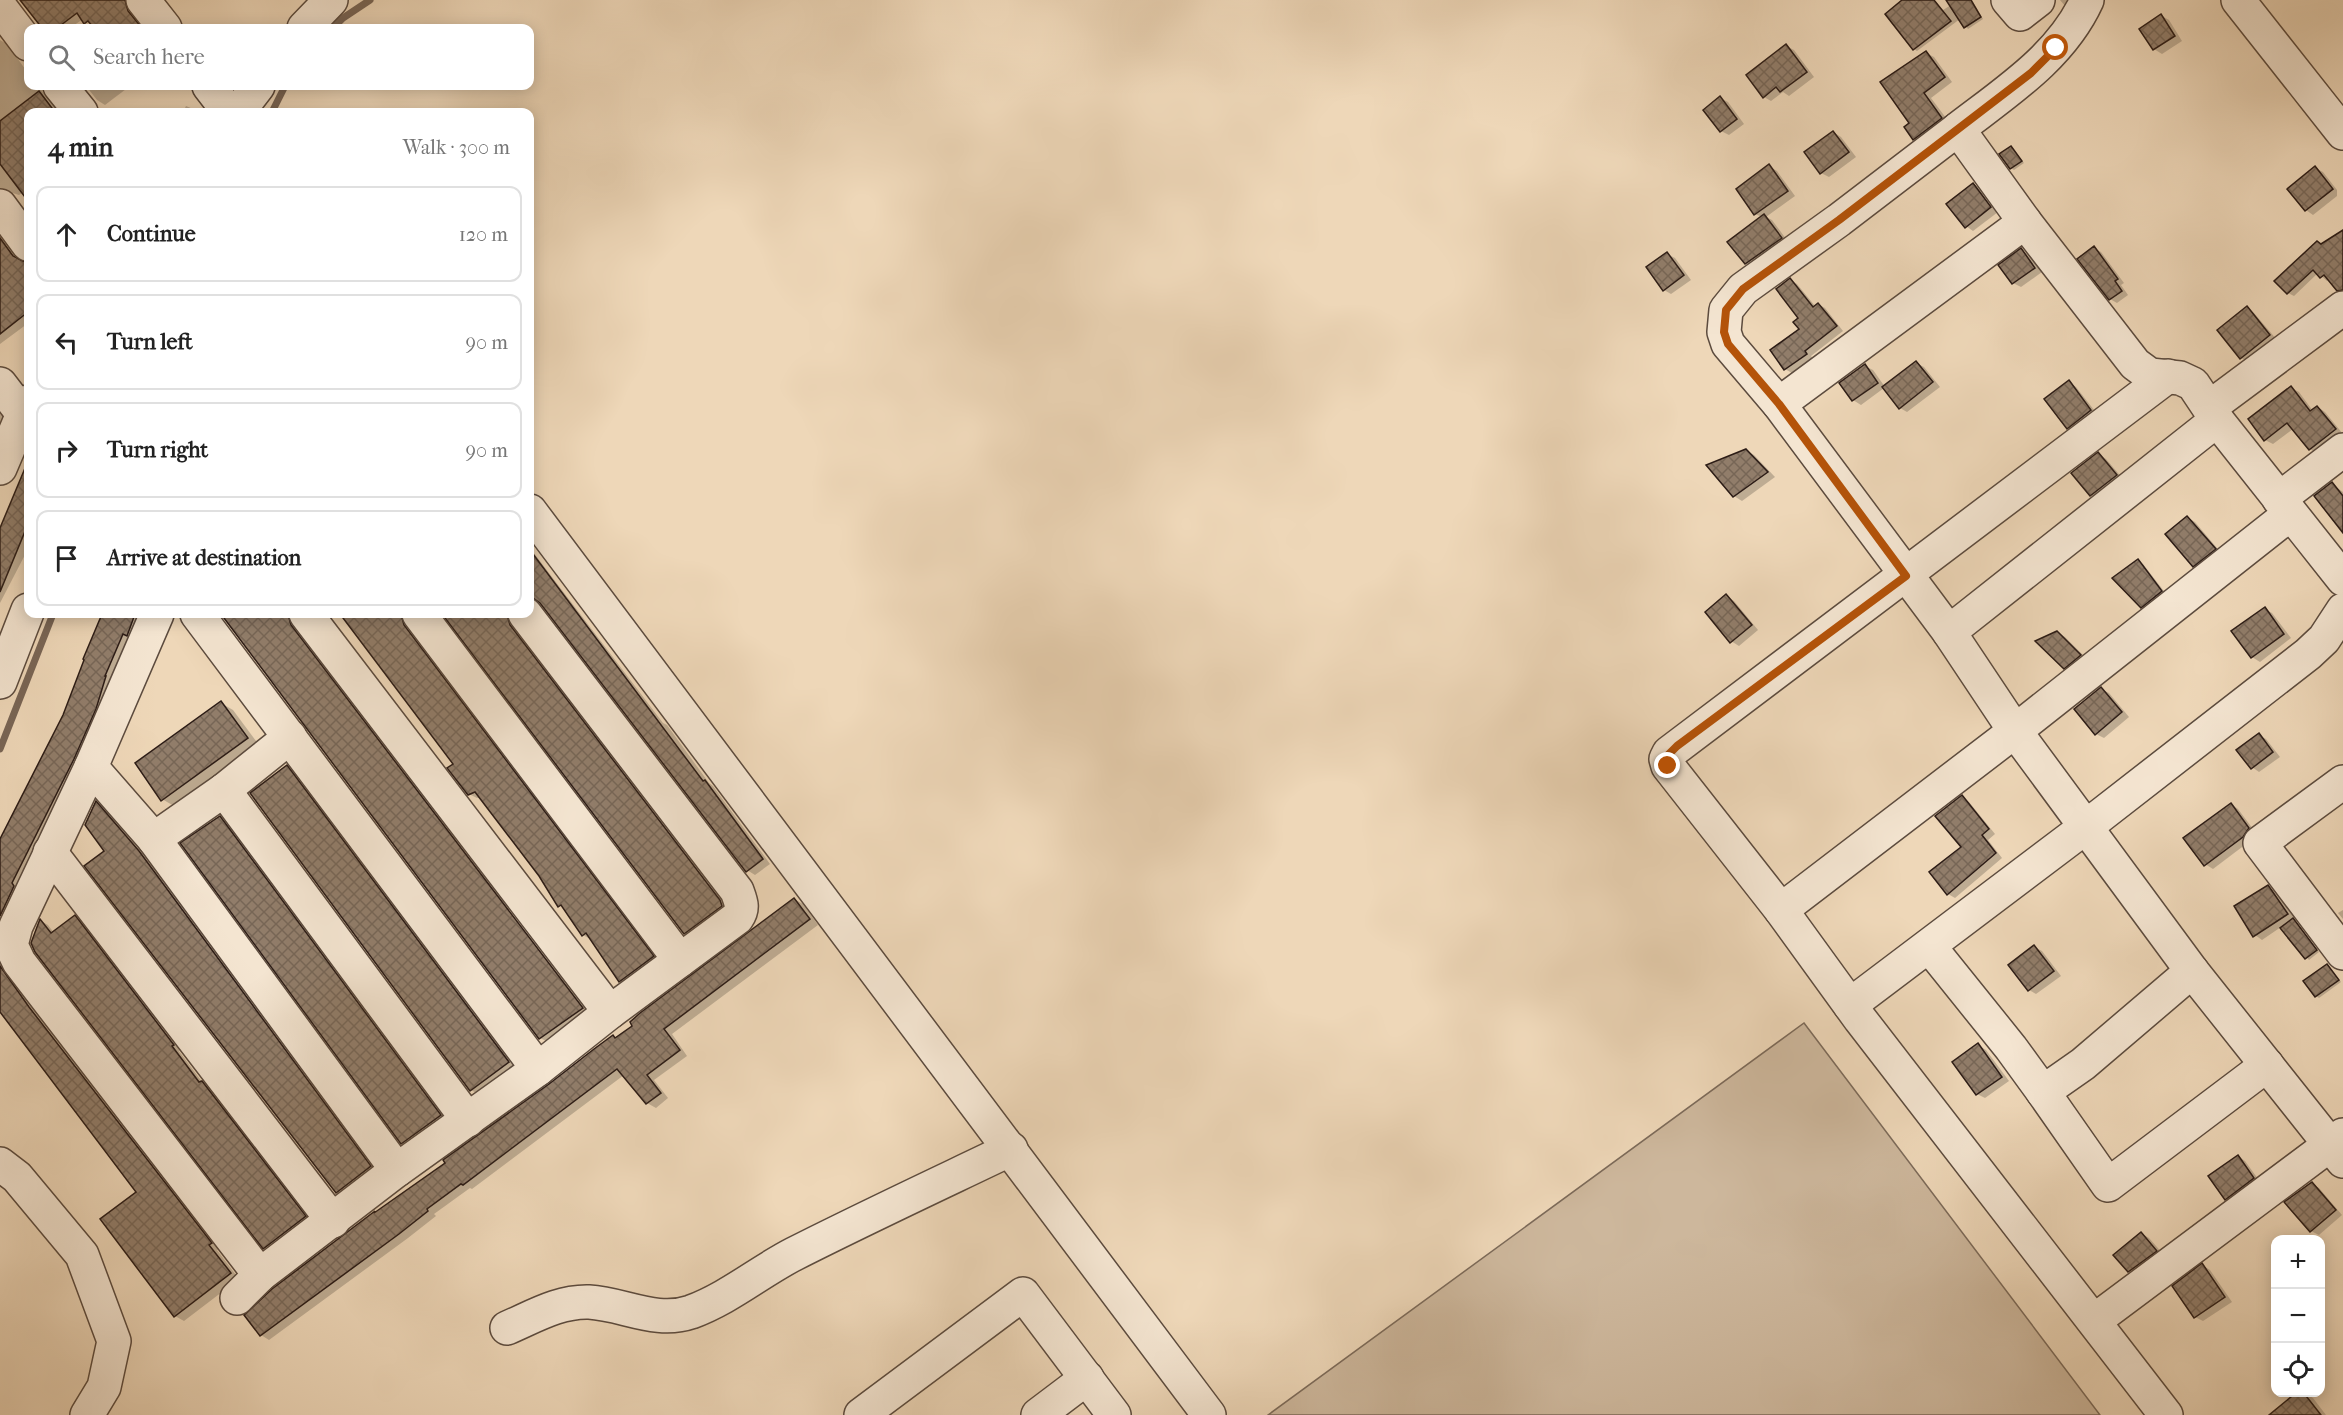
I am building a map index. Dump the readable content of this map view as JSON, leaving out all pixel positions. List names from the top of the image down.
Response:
{
  "page": {
    "search": "Search here",
    "heading": ["4 min", "Walk · 300 m"],
    "list": [
      ["Continue", "120 m"],
      ["Turn left", "90 m"],
      ["Turn right", "90 m"],
      "Arrive at destination"
    ],
    "map_buttons": ["+", "−"]
  }
}
